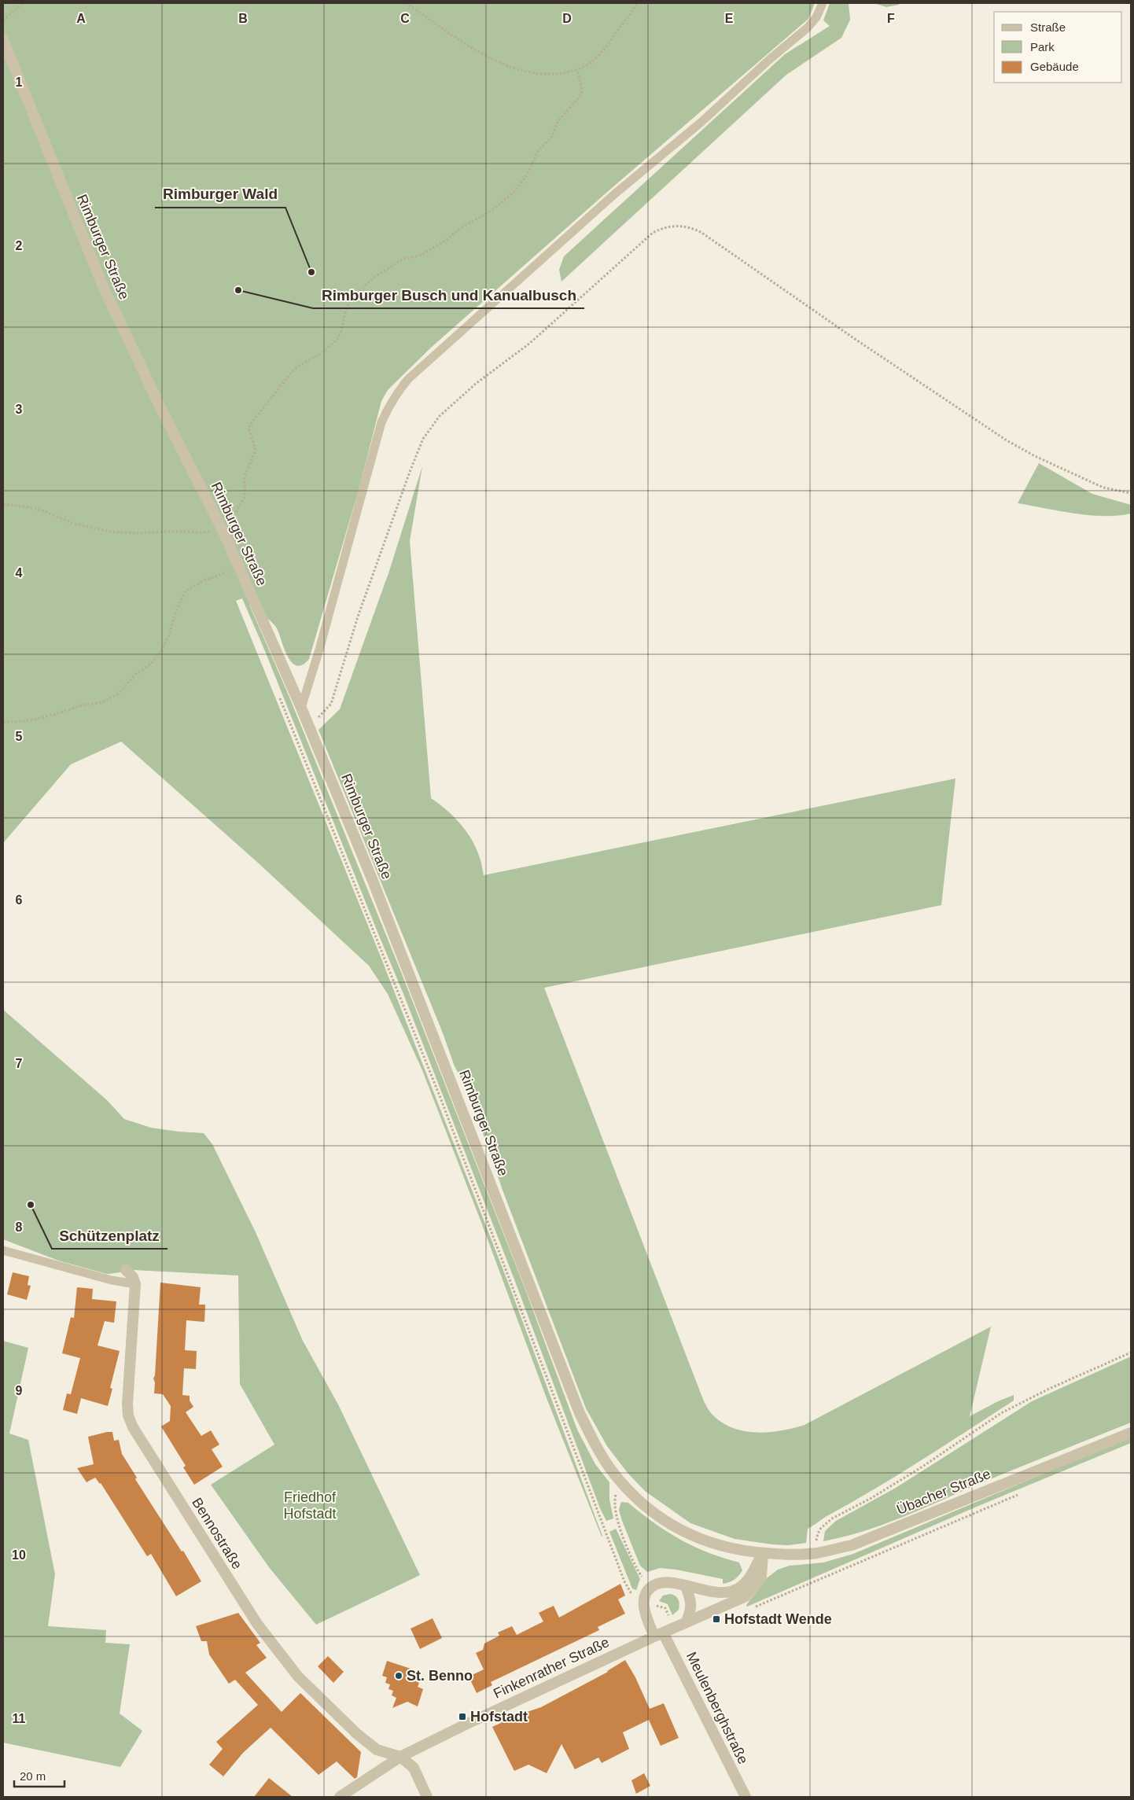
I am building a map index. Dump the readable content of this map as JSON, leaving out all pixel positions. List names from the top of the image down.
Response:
{
  "streets": {
    "street": [
      "Rimburger Straße",
      "Übacher Straße",
      "Bennostraße",
      "Finkenrather Straße",
      "Meulenberghstraße"
    ]
  },
  "crossings": [
    ["Rimburger Straße", "Übacher Straße"],
    ["Rimburger Straße", "Finkenrather Straße"],
    ["Übacher Straße", "Finkenrather Straße"],
    ["Bennostraße", "Finkenrather Straße"],
    ["Finkenrather Straße", "Meulenberghstraße"]
  ],
  "parks": ["Friedhof Hofstadt"],
  "places": {
    "other": [
      "Rimburger Wald",
      "Rimburger Busch und Kanualbusch",
      "Schützenplatz",
      "St. Benno"
    ],
    "transit": ["Hofstadt Wende", "Hofstadt"]
  },
  "legend": ["Straße", "Park", "Gebäude"],
  "scale_bar": "20 m",
  "grid": {
    "columns": [
      "A",
      "B",
      "C",
      "D",
      "E",
      "F"
    ],
    "rows": [
      "1",
      "2",
      "3",
      "4",
      "5",
      "6",
      "7",
      "8",
      "9",
      "10",
      "11"
    ]
  }
}
